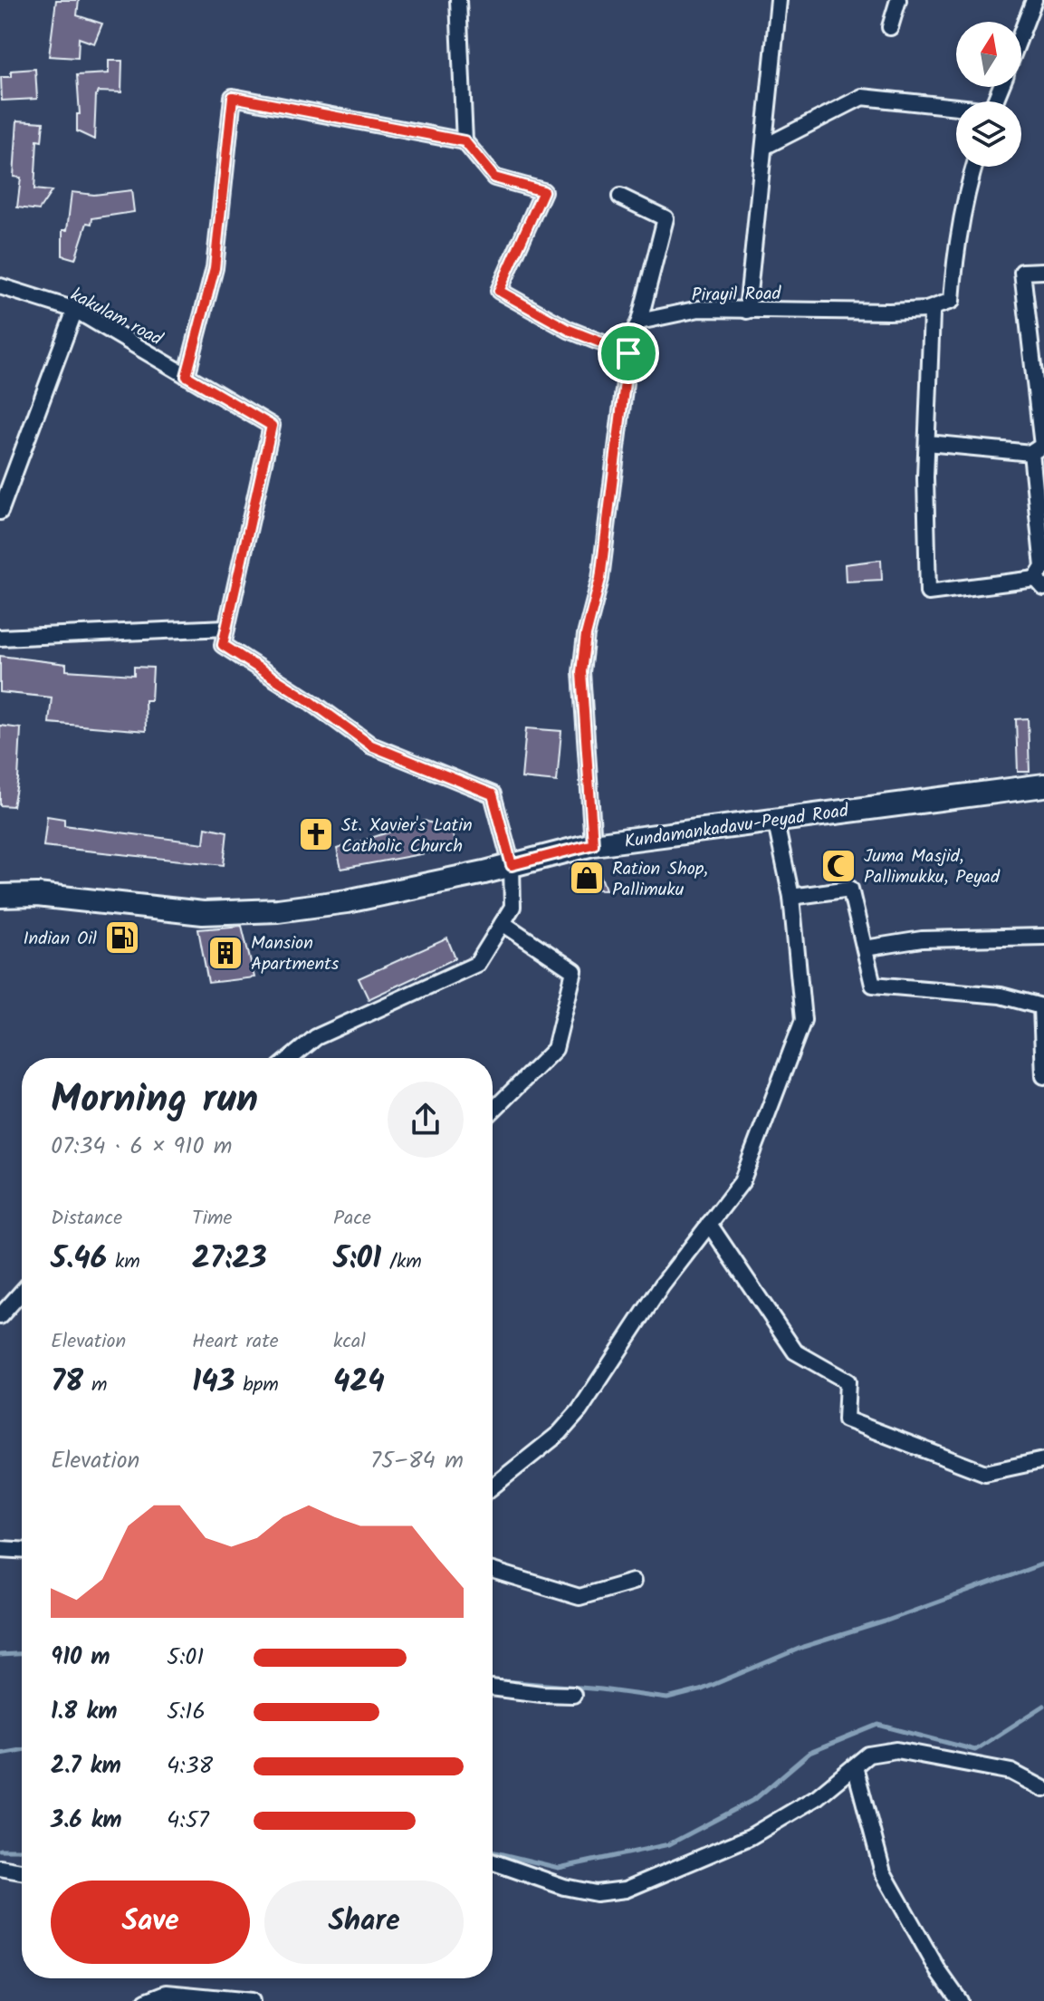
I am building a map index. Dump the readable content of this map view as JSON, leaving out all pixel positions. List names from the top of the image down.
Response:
{
  "streets": {
    "main road": ["Kundamankadavu-Peyad Road"],
    "street": ["Pirayil Road", "kakulam road"]
  },
  "places": {
    "church": ["St. Xavier's Latin Catholic Church"],
    "mosque": ["Juma Masjid, Pallimukku, Peyad"],
    "shop": ["Ration Shop, Pallimuku"],
    "fuel station": ["Indian Oil"],
    "building": ["Mansion Apartments"]
  },
  "north": "top",
  "page": {
    "heading": ["Morning run", "07:34 · 6 × 910 m"],
    "stats": [
      ["Distance", "5.46 km"],
      ["Time", "27:23"],
      ["Pace", "5:01 /km"],
      ["Elevation", "78 m"],
      ["Heart rate", "143 bpm"],
      ["kcal", "424"]
    ],
    "chart": ["Elevation", "75–84 m"],
    "list": [
      {
        "name": "910 m",
        "note": "5:01"
      },
      {
        "name": "1.8 km",
        "note": "5:16"
      },
      {
        "name": "2.7 km",
        "note": "4:38"
      },
      {
        "name": "3.6 km",
        "note": "4:57"
      }
    ],
    "buttons": ["Save", "Share"]
  }
}
